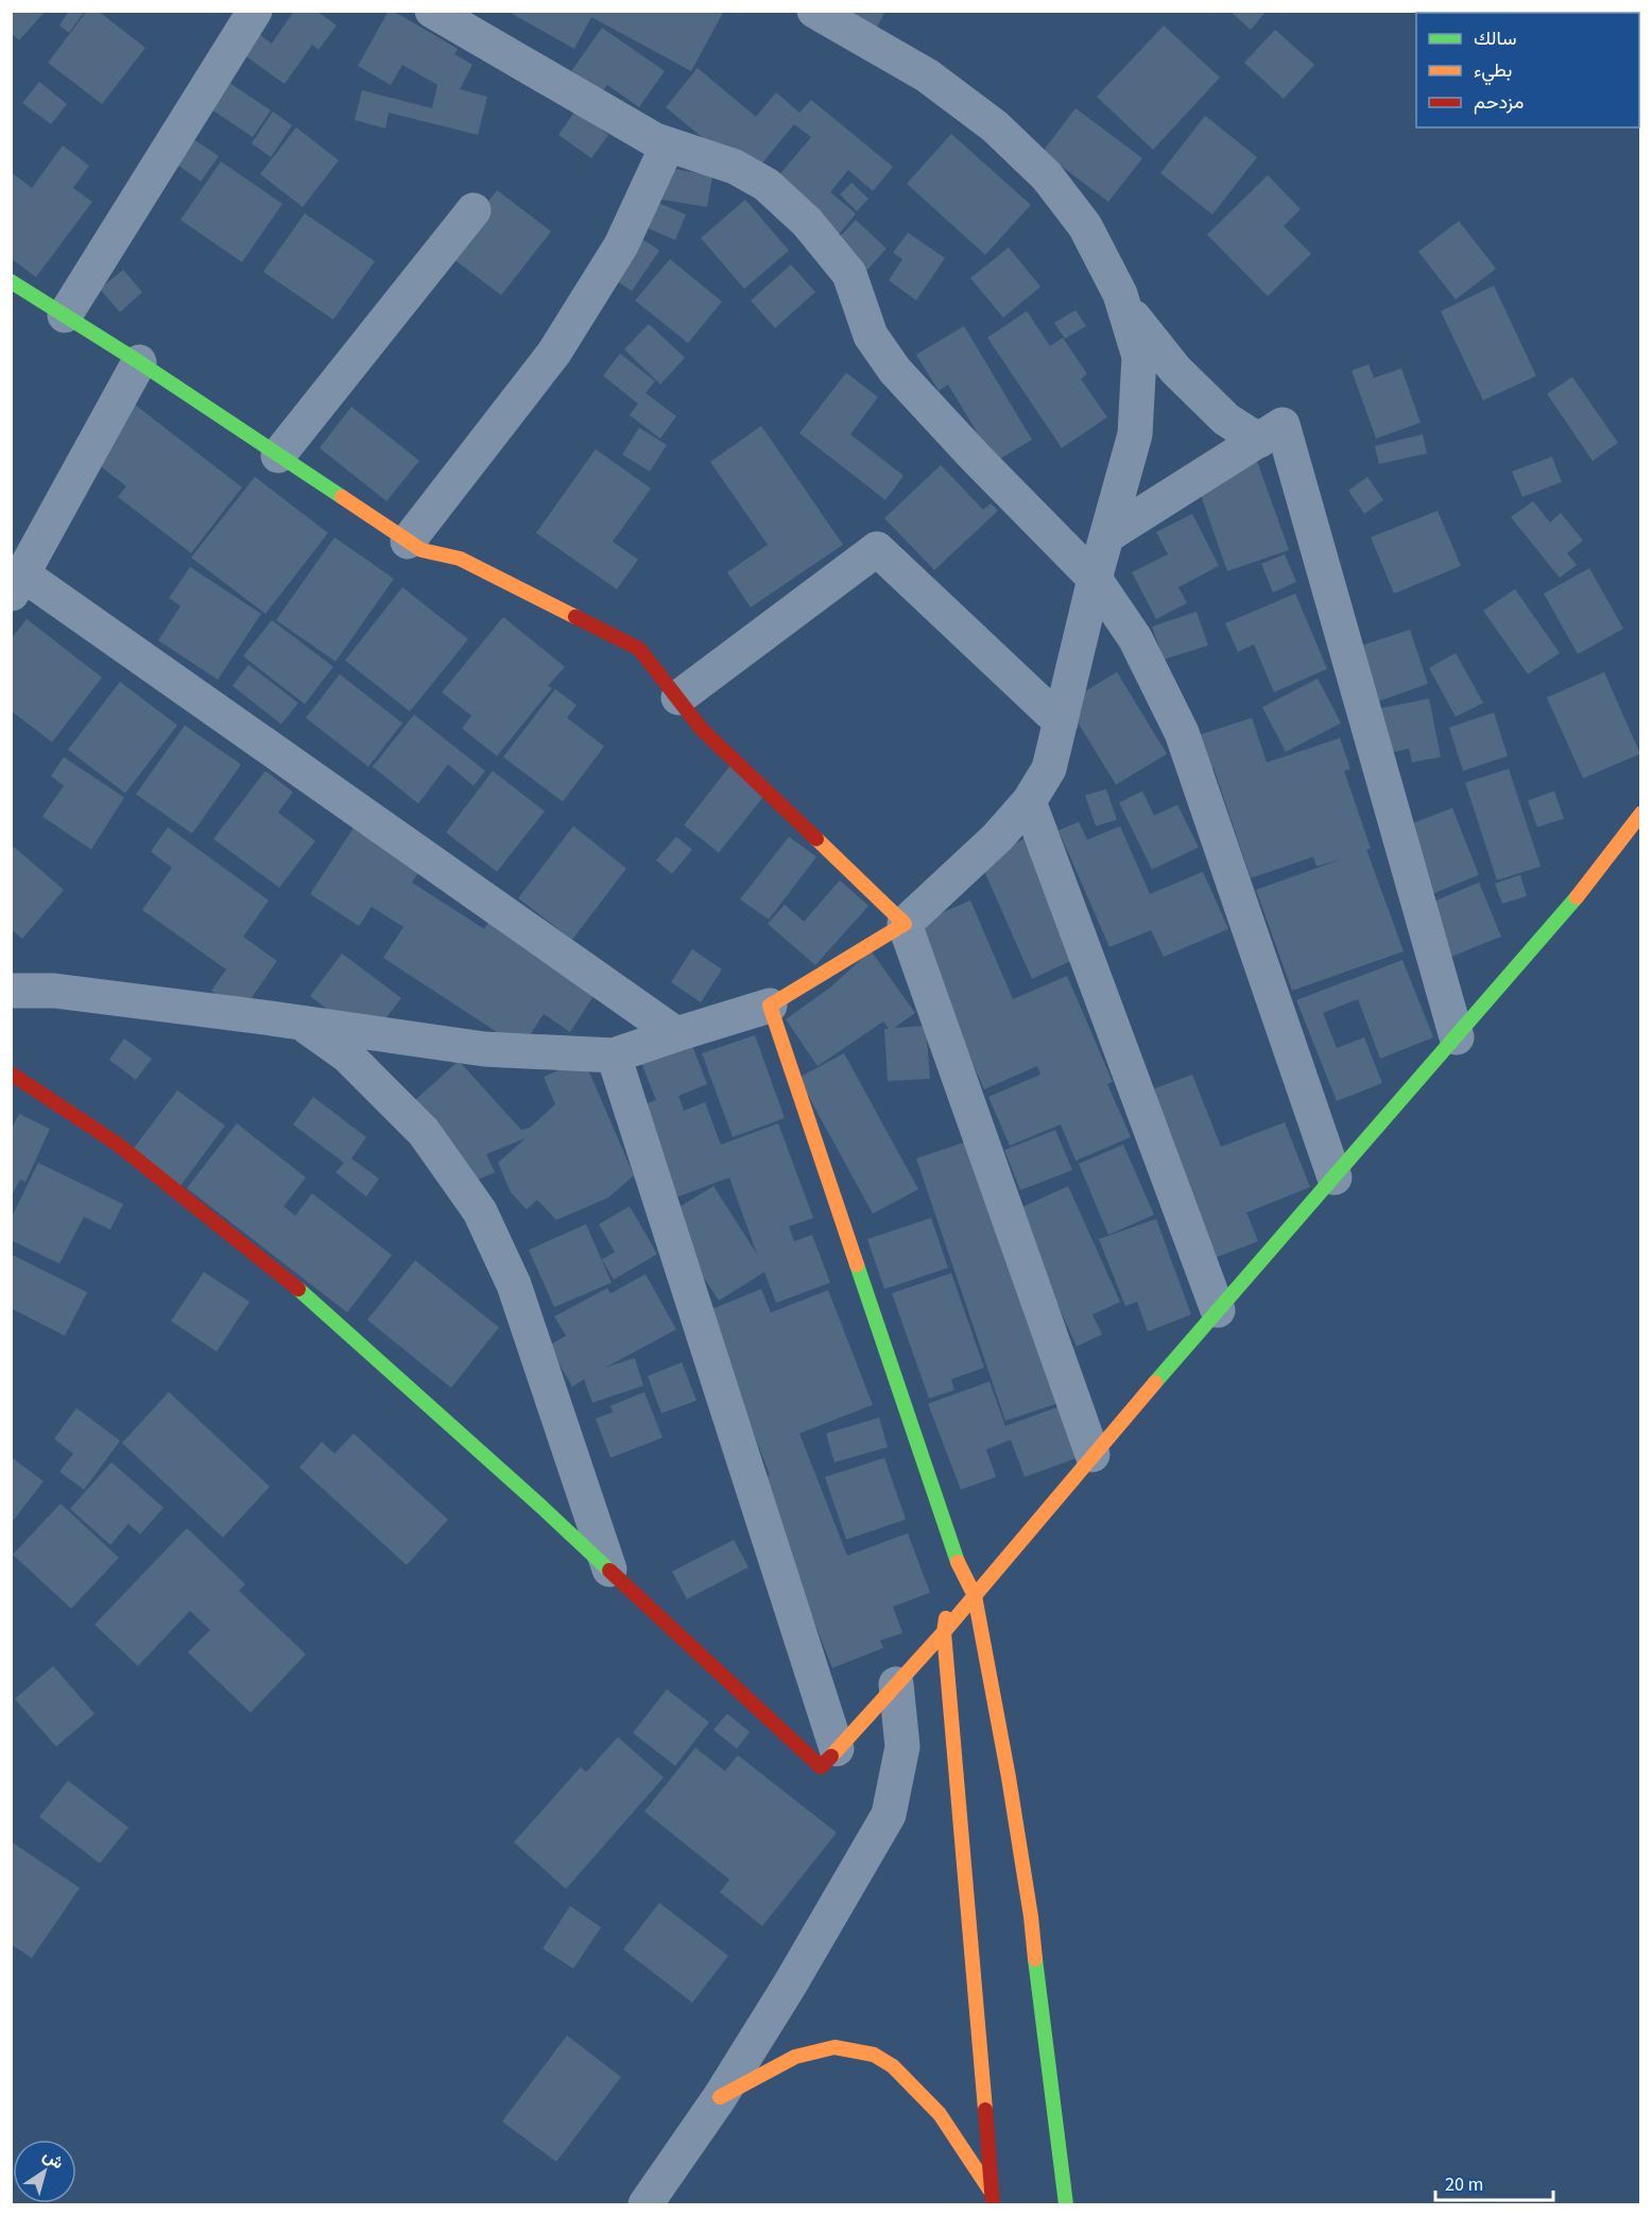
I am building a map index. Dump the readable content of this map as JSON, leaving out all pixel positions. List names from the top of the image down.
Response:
{
  "legend": ["سالك", "بطيء", "مزدحم"],
  "scale_bar": "20 m",
  "north": "top right"
}
